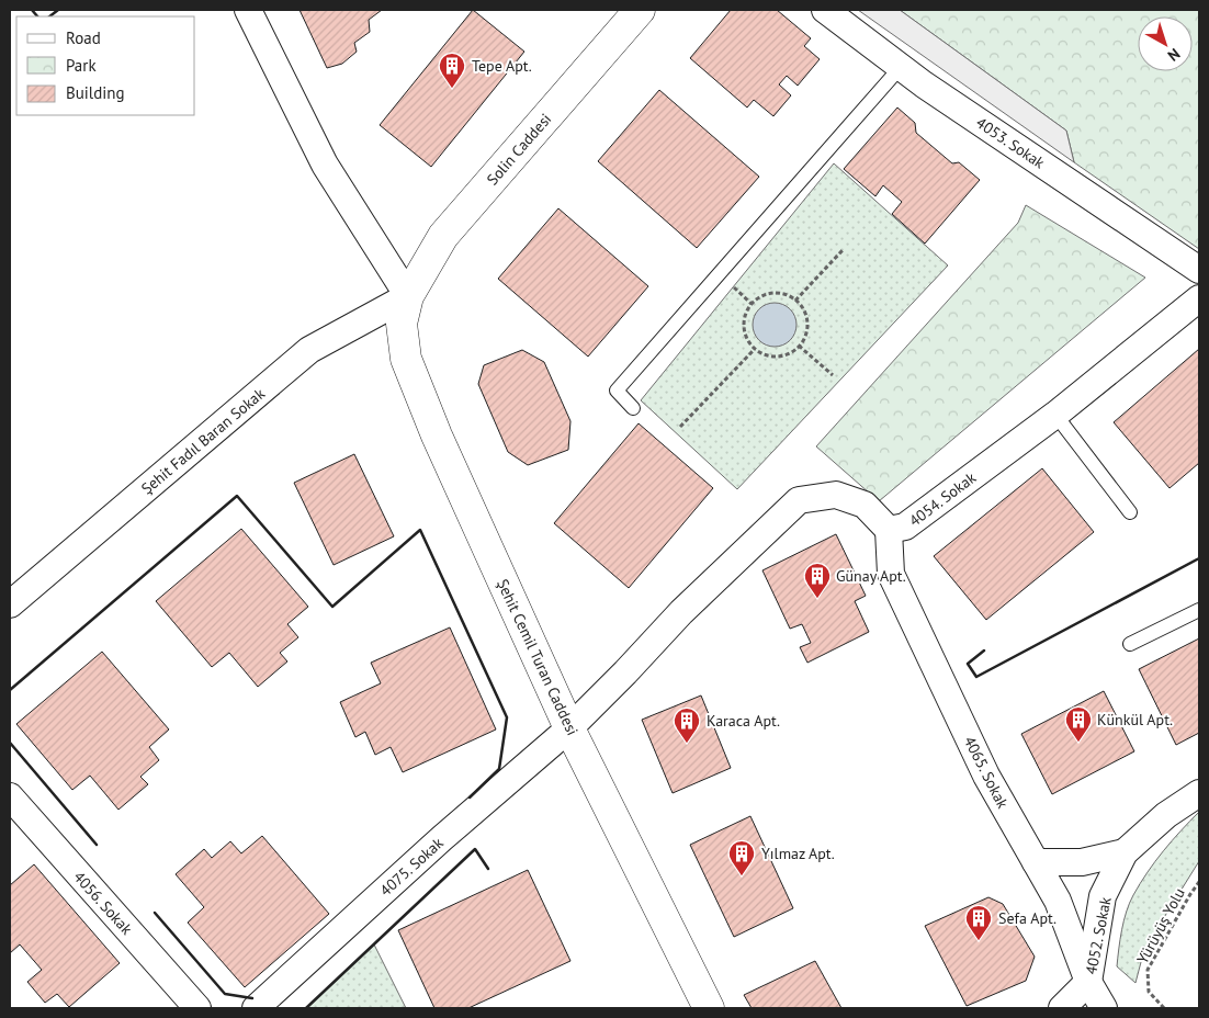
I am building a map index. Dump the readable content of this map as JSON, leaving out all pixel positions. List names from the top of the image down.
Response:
{
  "streets": {
    "street": [
      "4053. Sokak",
      "Solin Caddesi",
      "Şehit Fadıl Baran Sokak",
      "4054. Sokak",
      "Şehit Cemil Turan Caddesi",
      "4065. Sokak",
      "4075. Sokak",
      "4056. Sokak",
      "4052. Sokak"
    ],
    "path": ["Yürüyüş Yolu"]
  },
  "crossings": [
    ["Solin Caddesi", "Şehit Fadıl Baran Sokak"],
    ["Solin Caddesi", "Şehit Cemil Turan Caddesi"],
    ["Şehit Fadıl Baran Sokak", "Şehit Cemil Turan Caddesi"],
    ["4054. Sokak", "Şehit Cemil Turan Caddesi"],
    ["4054. Sokak", "4065. Sokak"],
    ["4054. Sokak", "4075. Sokak"],
    ["Şehit Cemil Turan Caddesi", "4075. Sokak"],
    ["4065. Sokak", "4052. Sokak"]
  ],
  "places": {
    "building": [
      "Tepe Apt.",
      "Günay Apt.",
      "Künkül Apt.",
      "Karaca Apt.",
      "Yılmaz Apt.",
      "Sefa Apt."
    ]
  },
  "legend": ["Road", "Park", "Building"],
  "north": "bottom right"
}
